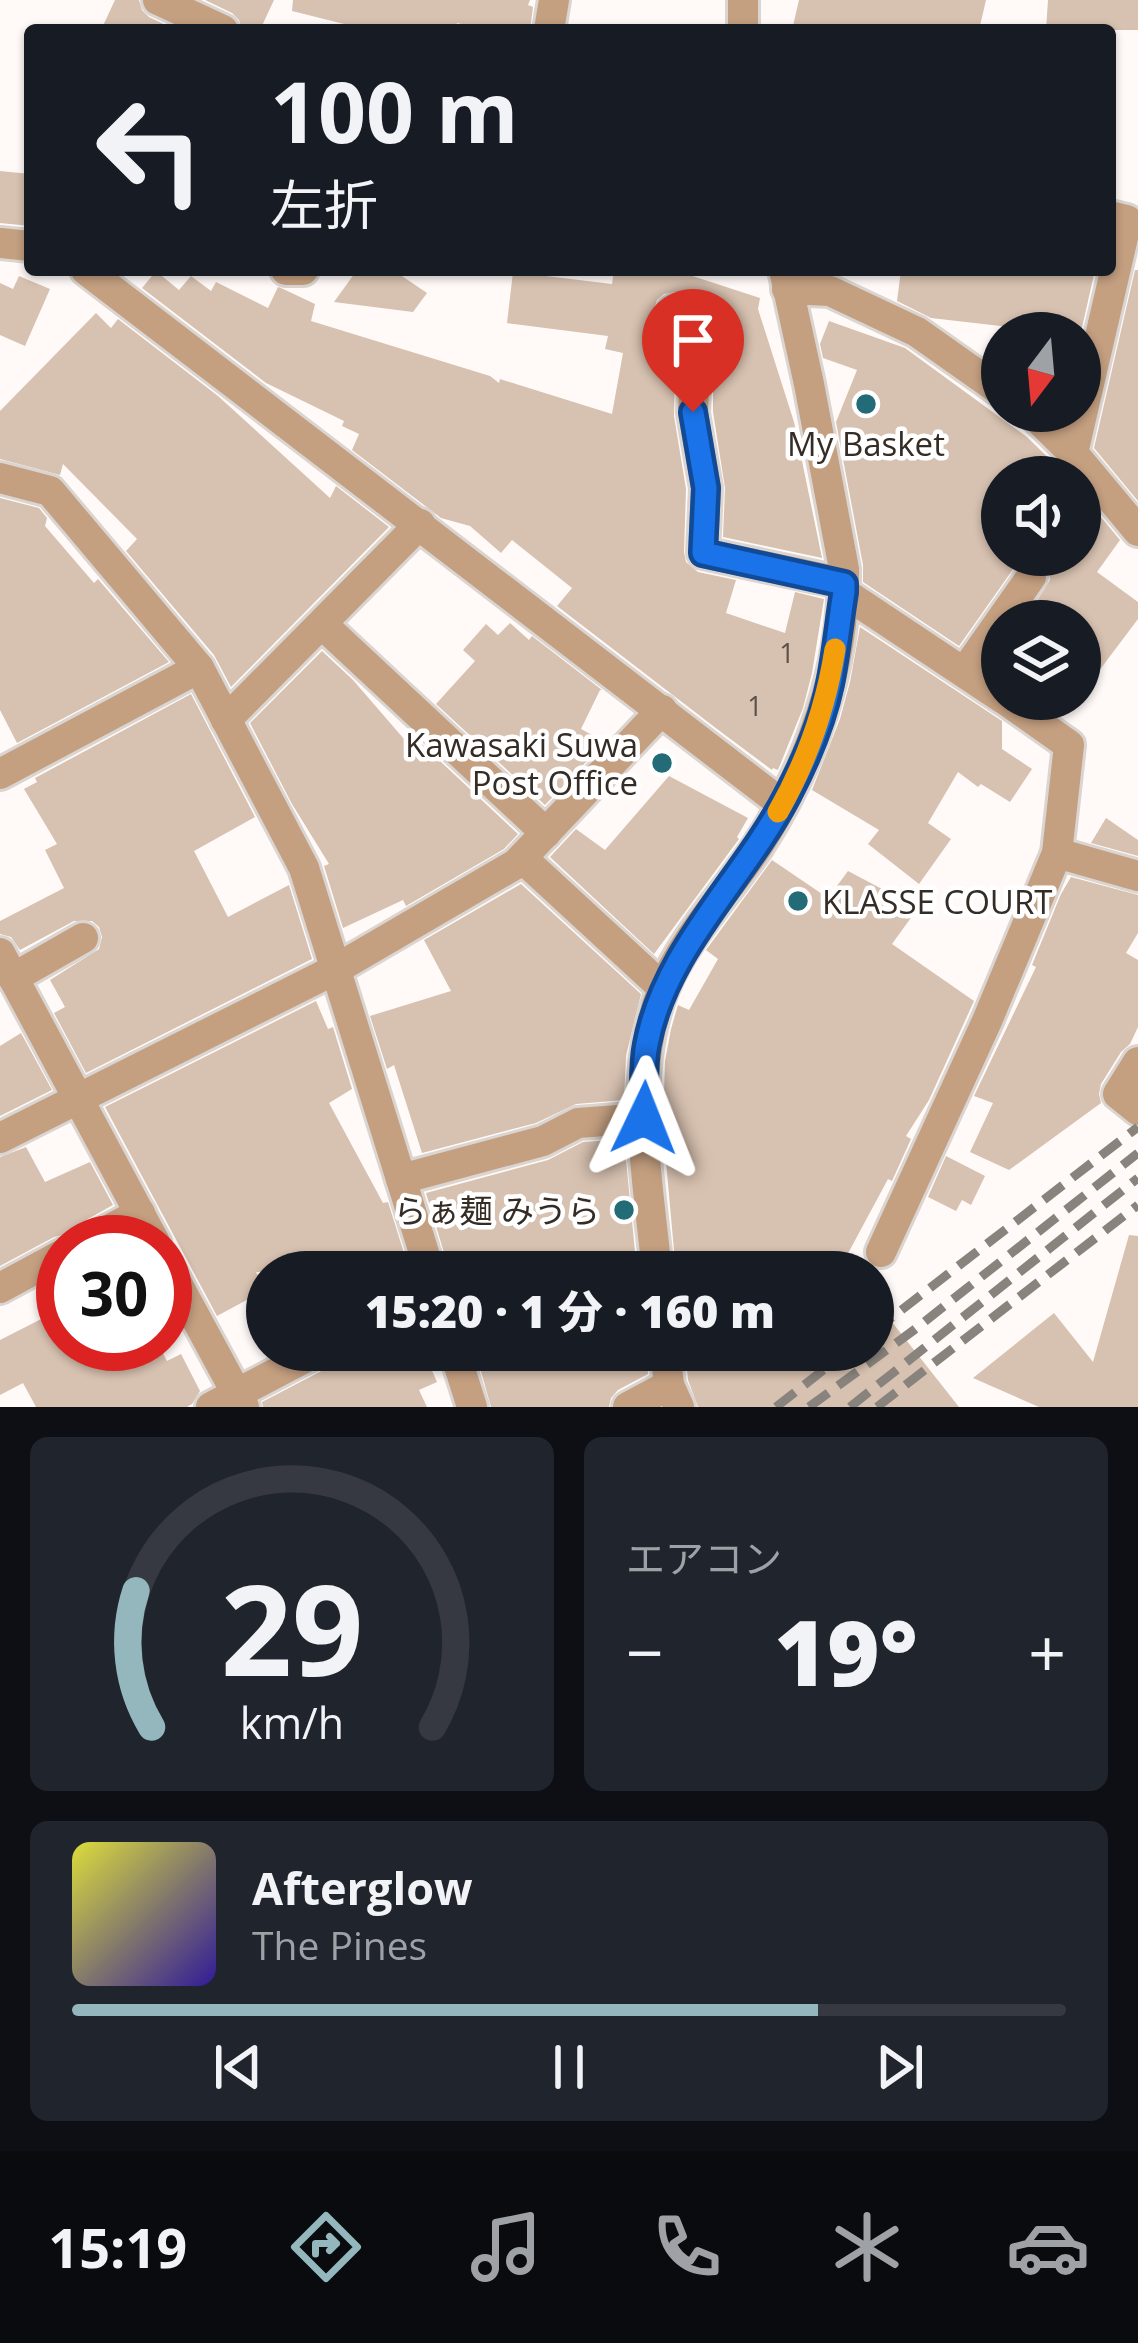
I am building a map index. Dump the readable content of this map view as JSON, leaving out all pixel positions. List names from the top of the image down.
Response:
{
  "places": [
    "My Basket",
    "Kawasaki Suwa Post Office",
    "KLASSE COURT",
    "らぁ麺 みうら"
  ],
  "house_numbers": ["1", "1"],
  "north": "bottom",
  "page": {
    "turn": ["100 m", "左折"],
    "limit": "30",
    "trip": "15:20 · 1 分 · 160 m",
    "tile": "エアコン",
    "heat": ["−", "19°", "+"],
    "song": ["Afterglow", "The Pines"],
    "tabs": "15:19",
    "gauge": ["29", "km/h"]
  }
}
